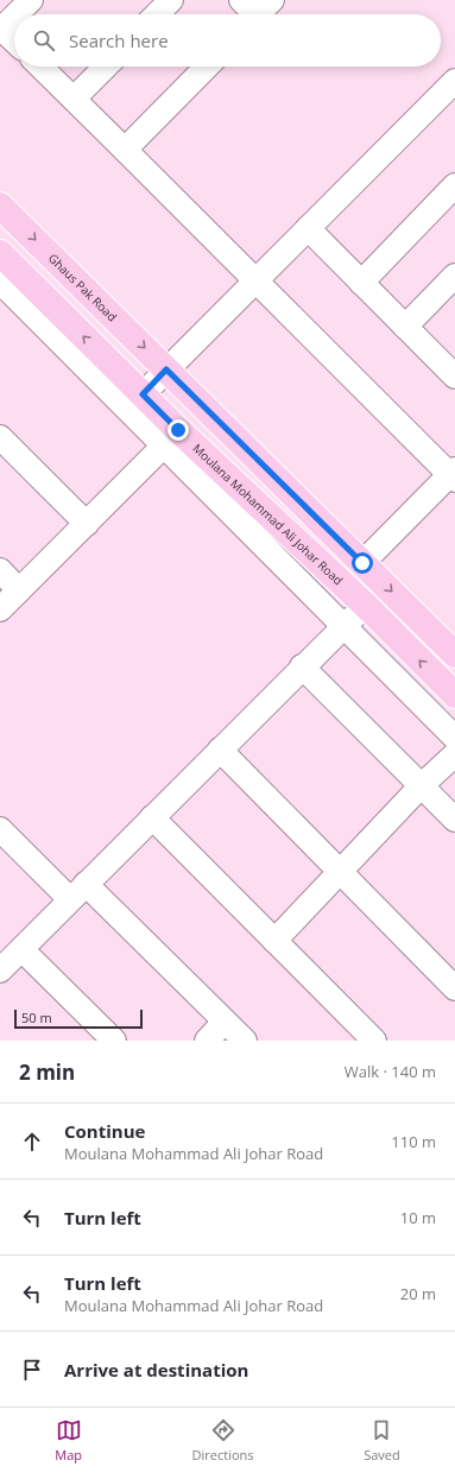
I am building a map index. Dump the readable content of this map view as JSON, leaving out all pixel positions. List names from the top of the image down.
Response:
{
  "streets": {
    "main road": ["Ghaus Pak Road", "Moulana Mohammad Ali Johar Road"]
  },
  "one_way": ["Ghaus Pak Road"],
  "scale_bar": "50 m",
  "page": {
    "search": "Search here",
    "scale": "50 m",
    "heading": ["2 min", "Walk · 140 m"],
    "list": [
      ["Continue", "Moulana Mohammad Ali Johar Road", "110 m"],
      ["Turn left", "10 m"],
      ["Turn left", "Moulana Mohammad Ali Johar Road", "20 m"],
      "Arrive at destination"
    ],
    "nav": ["Map", "Directions", "Saved"]
  }
}
